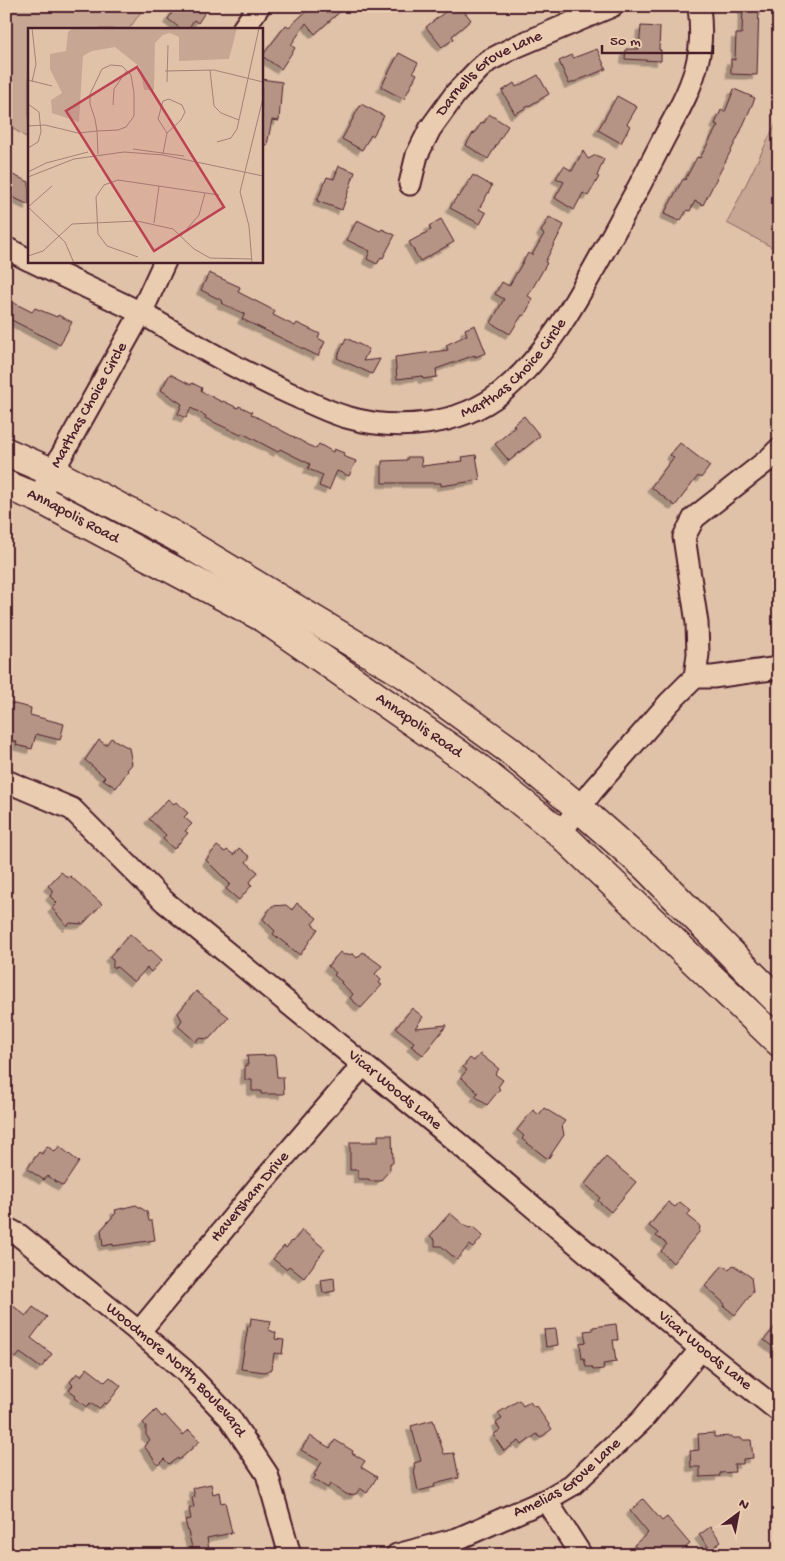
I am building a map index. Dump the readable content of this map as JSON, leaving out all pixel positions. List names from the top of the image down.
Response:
{
  "streets": {
    "main road": ["Annapolis Road"],
    "street": [
      "Darnells Grove Lane",
      "Marthas Choice Circle",
      "Vicar Woods Lane",
      "Haversham Drive",
      "Woodmore North Boulevard",
      "Amelias Grove Lane"
    ]
  },
  "crossings": [
    ["Marthas Choice Circle", "Annapolis Road"],
    ["Vicar Woods Lane", "Haversham Drive"],
    ["Vicar Woods Lane", "Amelias Grove Lane"],
    ["Haversham Drive", "Woodmore North Boulevard"]
  ],
  "scale_bar": "50 m",
  "north": "top right"
}
